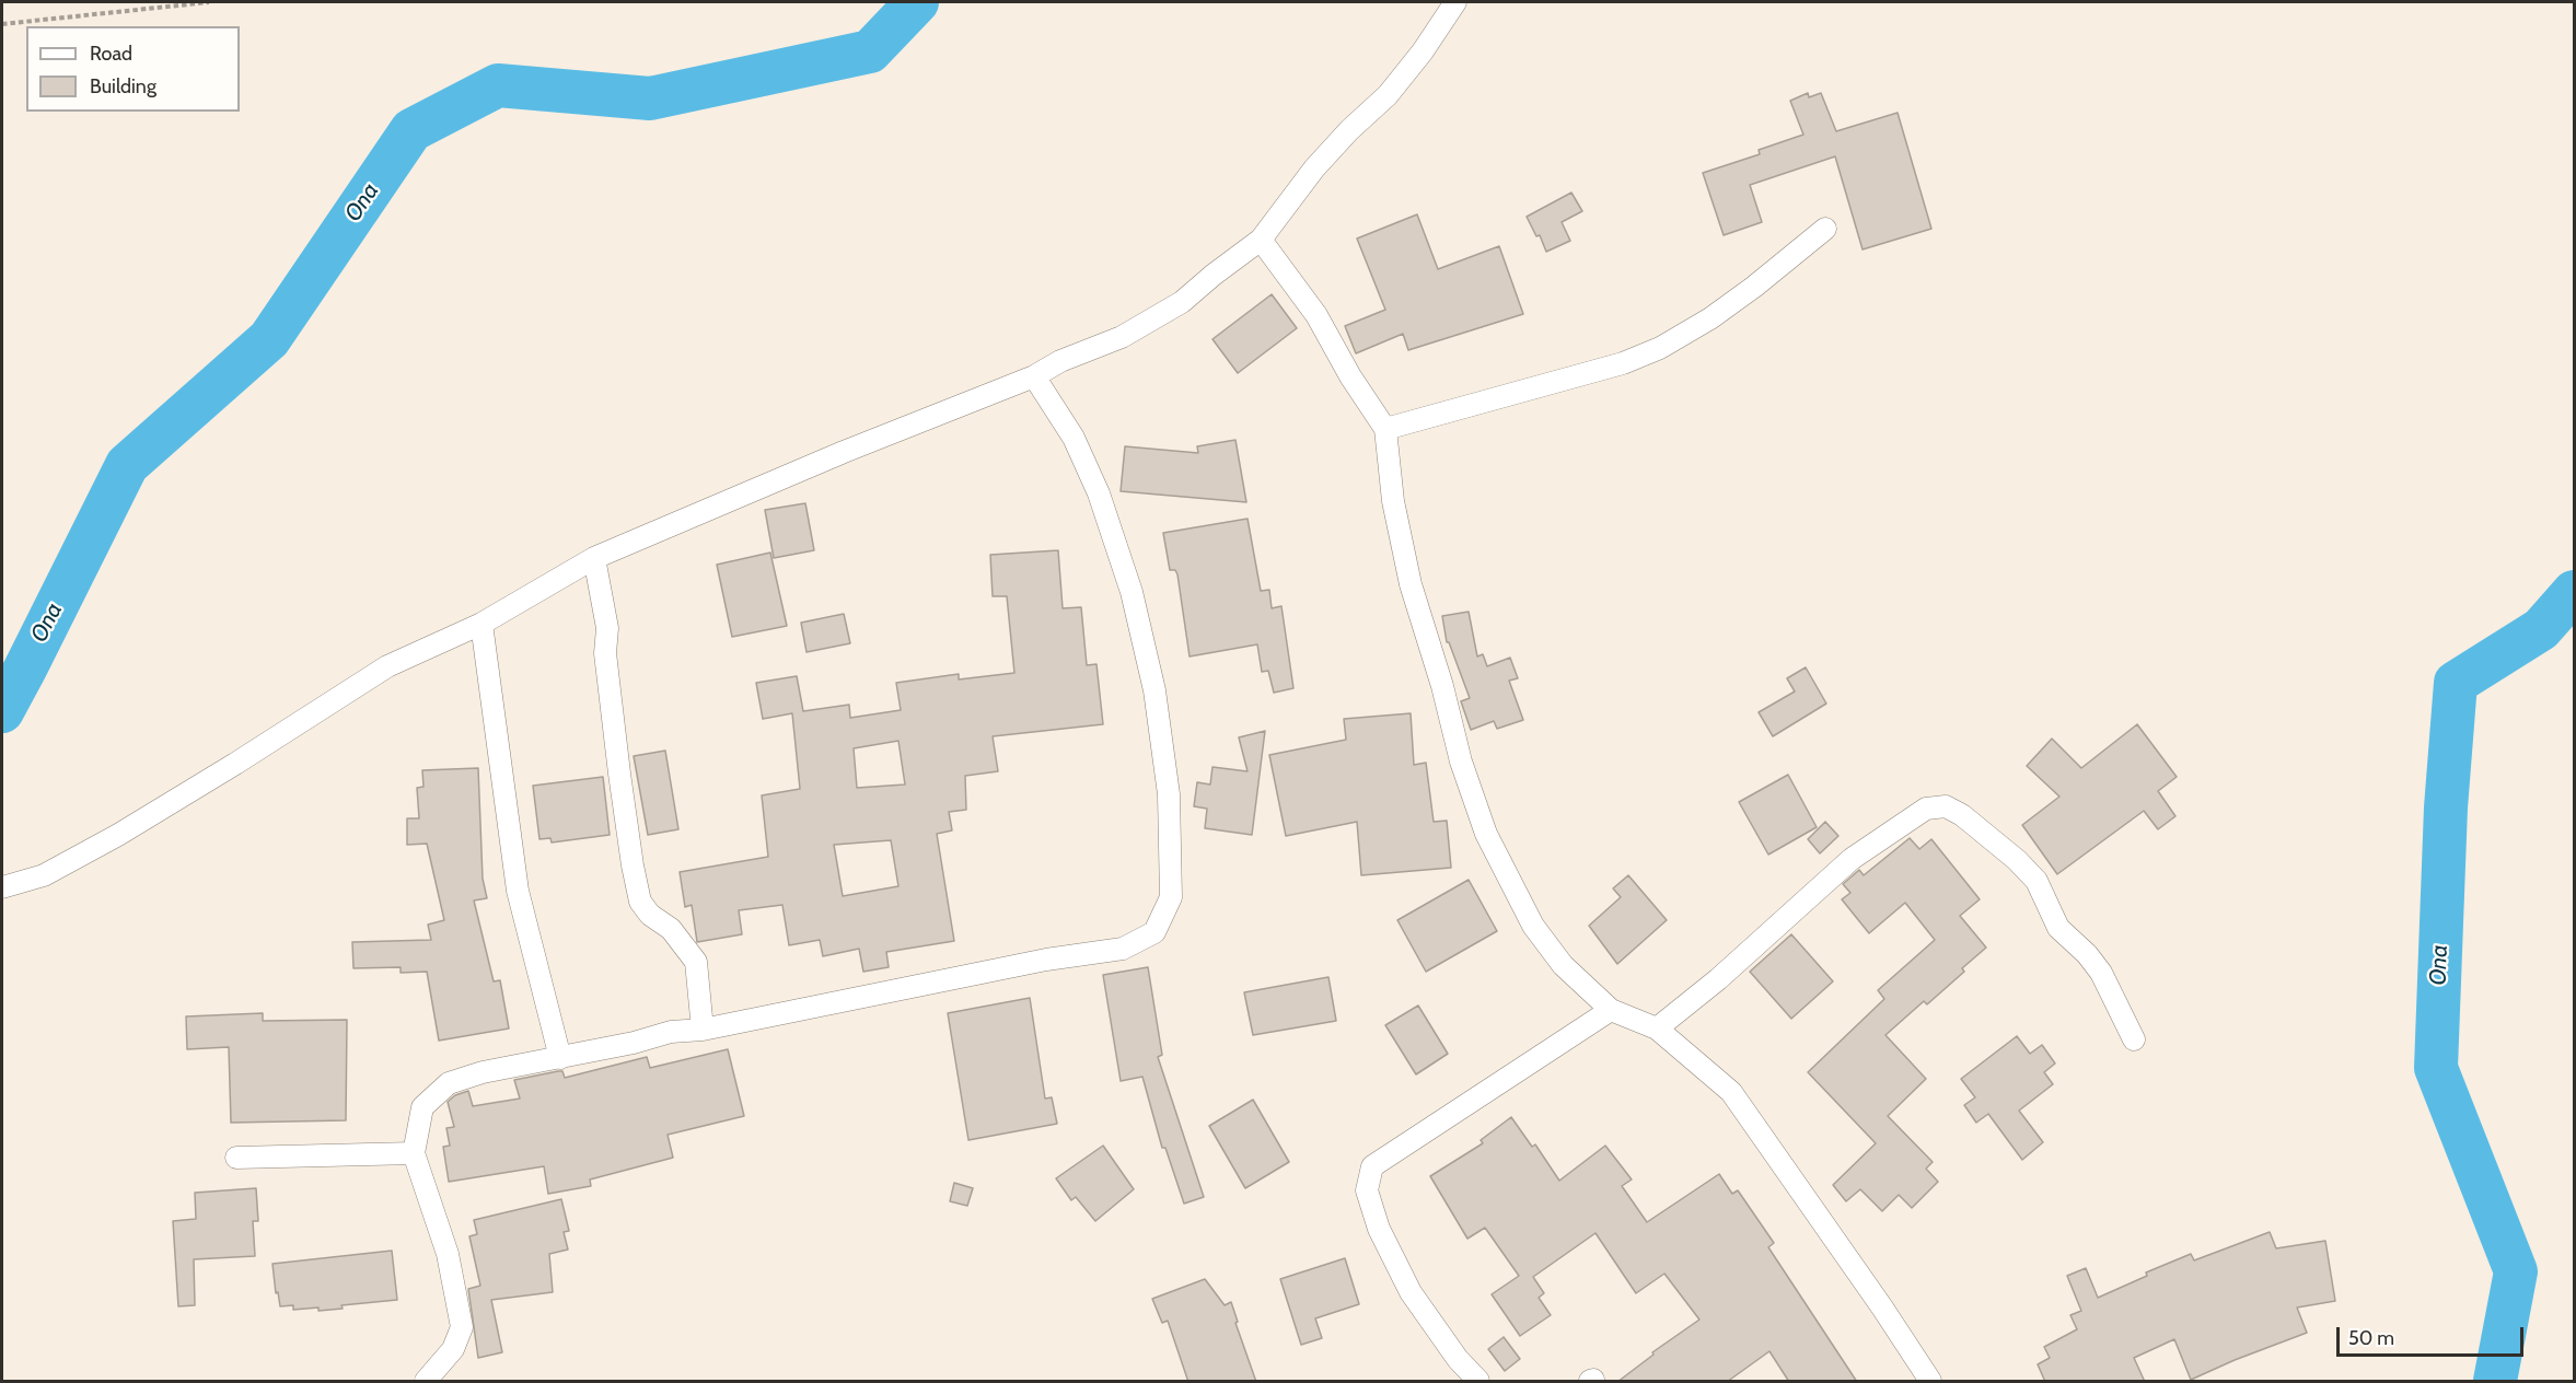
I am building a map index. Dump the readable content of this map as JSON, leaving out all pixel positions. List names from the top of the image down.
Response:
{
  "water": ["Ona"],
  "legend": ["Road", "Building"],
  "scale_bar": "50 m"
}
